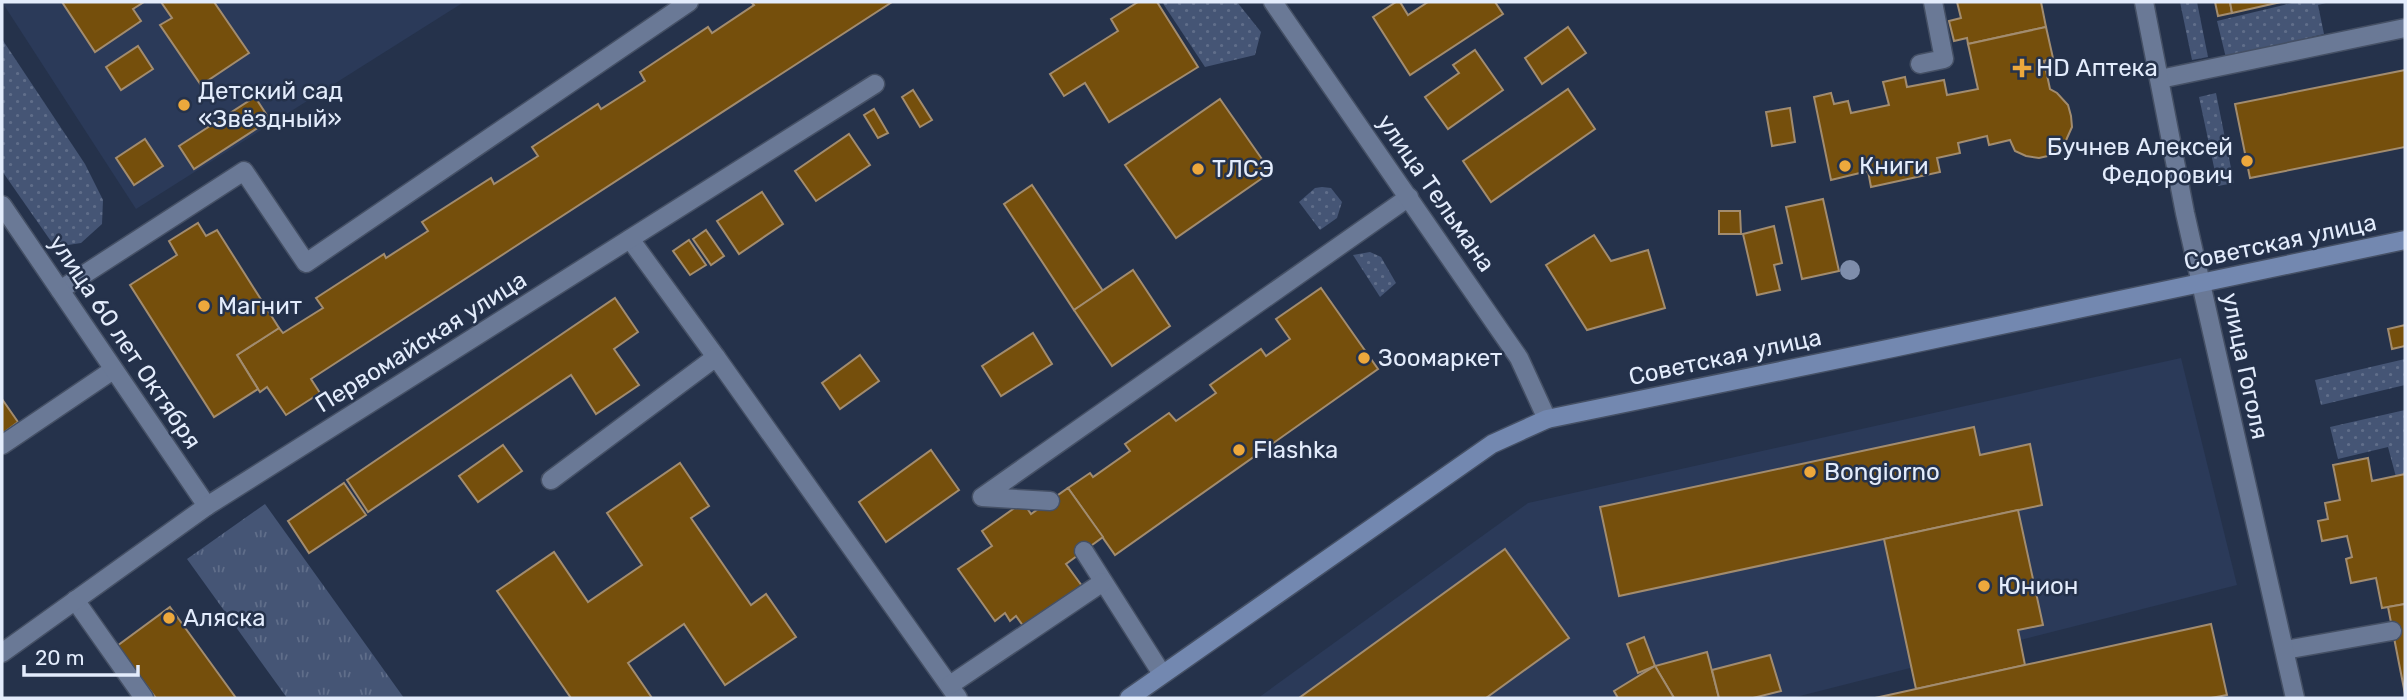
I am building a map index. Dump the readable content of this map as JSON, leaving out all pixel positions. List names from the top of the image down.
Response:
{
  "streets": {
    "main road": ["Советская улица"],
    "street": [
      "улица Тельмана",
      "улица 60 лет Октября",
      "Первомайская улица",
      "улица Гоголя"
    ]
  },
  "crossings": [
    ["улица Тельмана", "Советская улица"],
    ["Советская улица", "улица Гоголя"],
    ["улица 60 лет Октября", "Первомайская улица"]
  ],
  "places": {
    "health": ["HD Аптека"],
    "other": [
      "Детский сад «Звёздный»",
      "Бучнев Алексей Федорович",
      "Книги",
      "ТЛСЭ",
      "Магнит",
      "Зоомаркет",
      "Flashka",
      "Bongiorno",
      "Юнион",
      "Аляска"
    ]
  },
  "scale_bar": "20 m"
}
